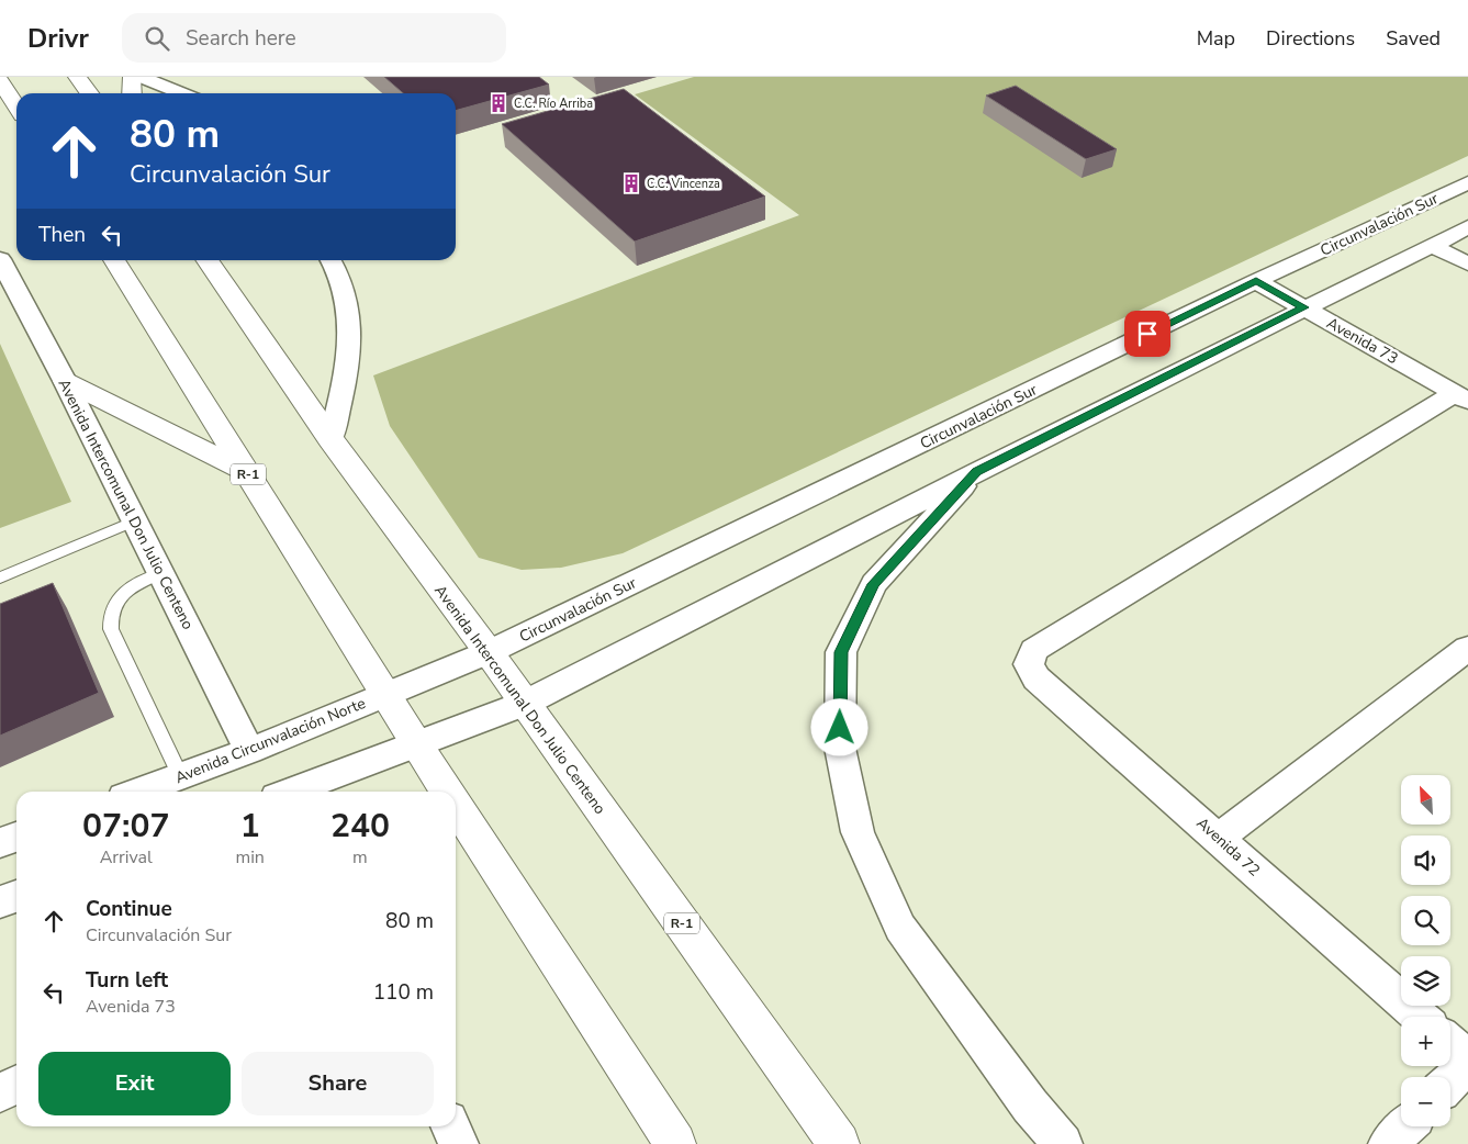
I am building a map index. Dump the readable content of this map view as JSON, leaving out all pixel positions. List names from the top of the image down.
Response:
{
  "streets": {
    "main road": ["R-1", "Avenida Intercomunal Don Julio Centeno"],
    "street": [
      "Circunvalación Sur",
      "Avenida 73",
      "Avenida Circunvalación Norte",
      "Avenida 72"
    ]
  },
  "crossings": [
    ["Circunvalación Sur", "Avenida 73"],
    ["Circunvalación Sur", "R-1"],
    ["Circunvalación Sur", "Avenida Intercomunal Don Julio Centeno"],
    ["Circunvalación Sur", "Avenida Circunvalación Norte"],
    ["Avenida 73", "Avenida 72"],
    ["R-1", "Avenida Circunvalación Norte"],
    ["Avenida Intercomunal Don Julio Centeno", "Avenida Circunvalación Norte"]
  ],
  "places": {
    "building": ["C.C. Río Arriba", "C.C. Vincenza"]
  },
  "north": "top left",
  "page": {
    "header": "Drivr",
    "search": "Search here",
    "nav": ["Map", "Directions", "Saved"],
    "turn": ["80 m", "Circunvalación Sur"],
    "then": "Then",
    "map_buttons": ["+", "−"],
    "eta": [
      "07:07",
      "Arrival",
      "1",
      "min",
      "240",
      "m"
    ],
    "list": [
      {
        "name": "Continue",
        "note": "Circunvalación Sur",
        "value": "80 m"
      },
      {
        "name": "Turn left",
        "note": "Avenida 73",
        "value": "110 m"
      }
    ],
    "buttons": ["Exit", "Share"]
  }
}
